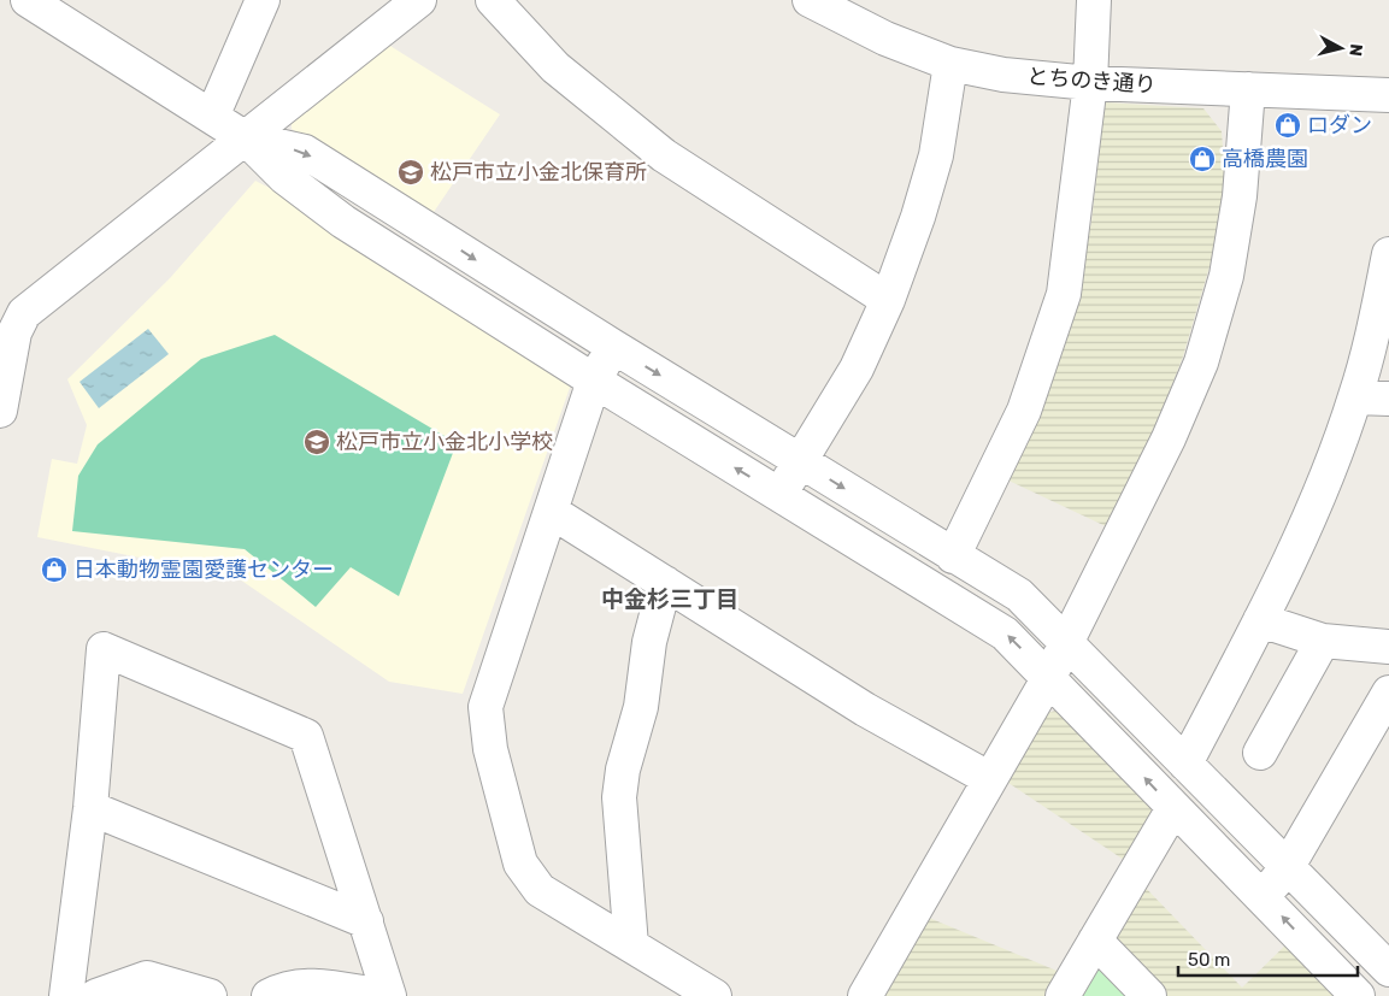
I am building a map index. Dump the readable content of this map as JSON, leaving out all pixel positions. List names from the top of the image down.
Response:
{
  "streets": {
    "street": ["とちのき通り"]
  },
  "districts": ["中金杉三丁目"],
  "places": {
    "shop": ["ロダン", "高橋農園", "日本動物霊園愛護センター"],
    "school or university": ["松戸市立小金北保育所", "松戸市立小金北小学校"]
  },
  "scale_bar": "50 m",
  "north": "right"
}
